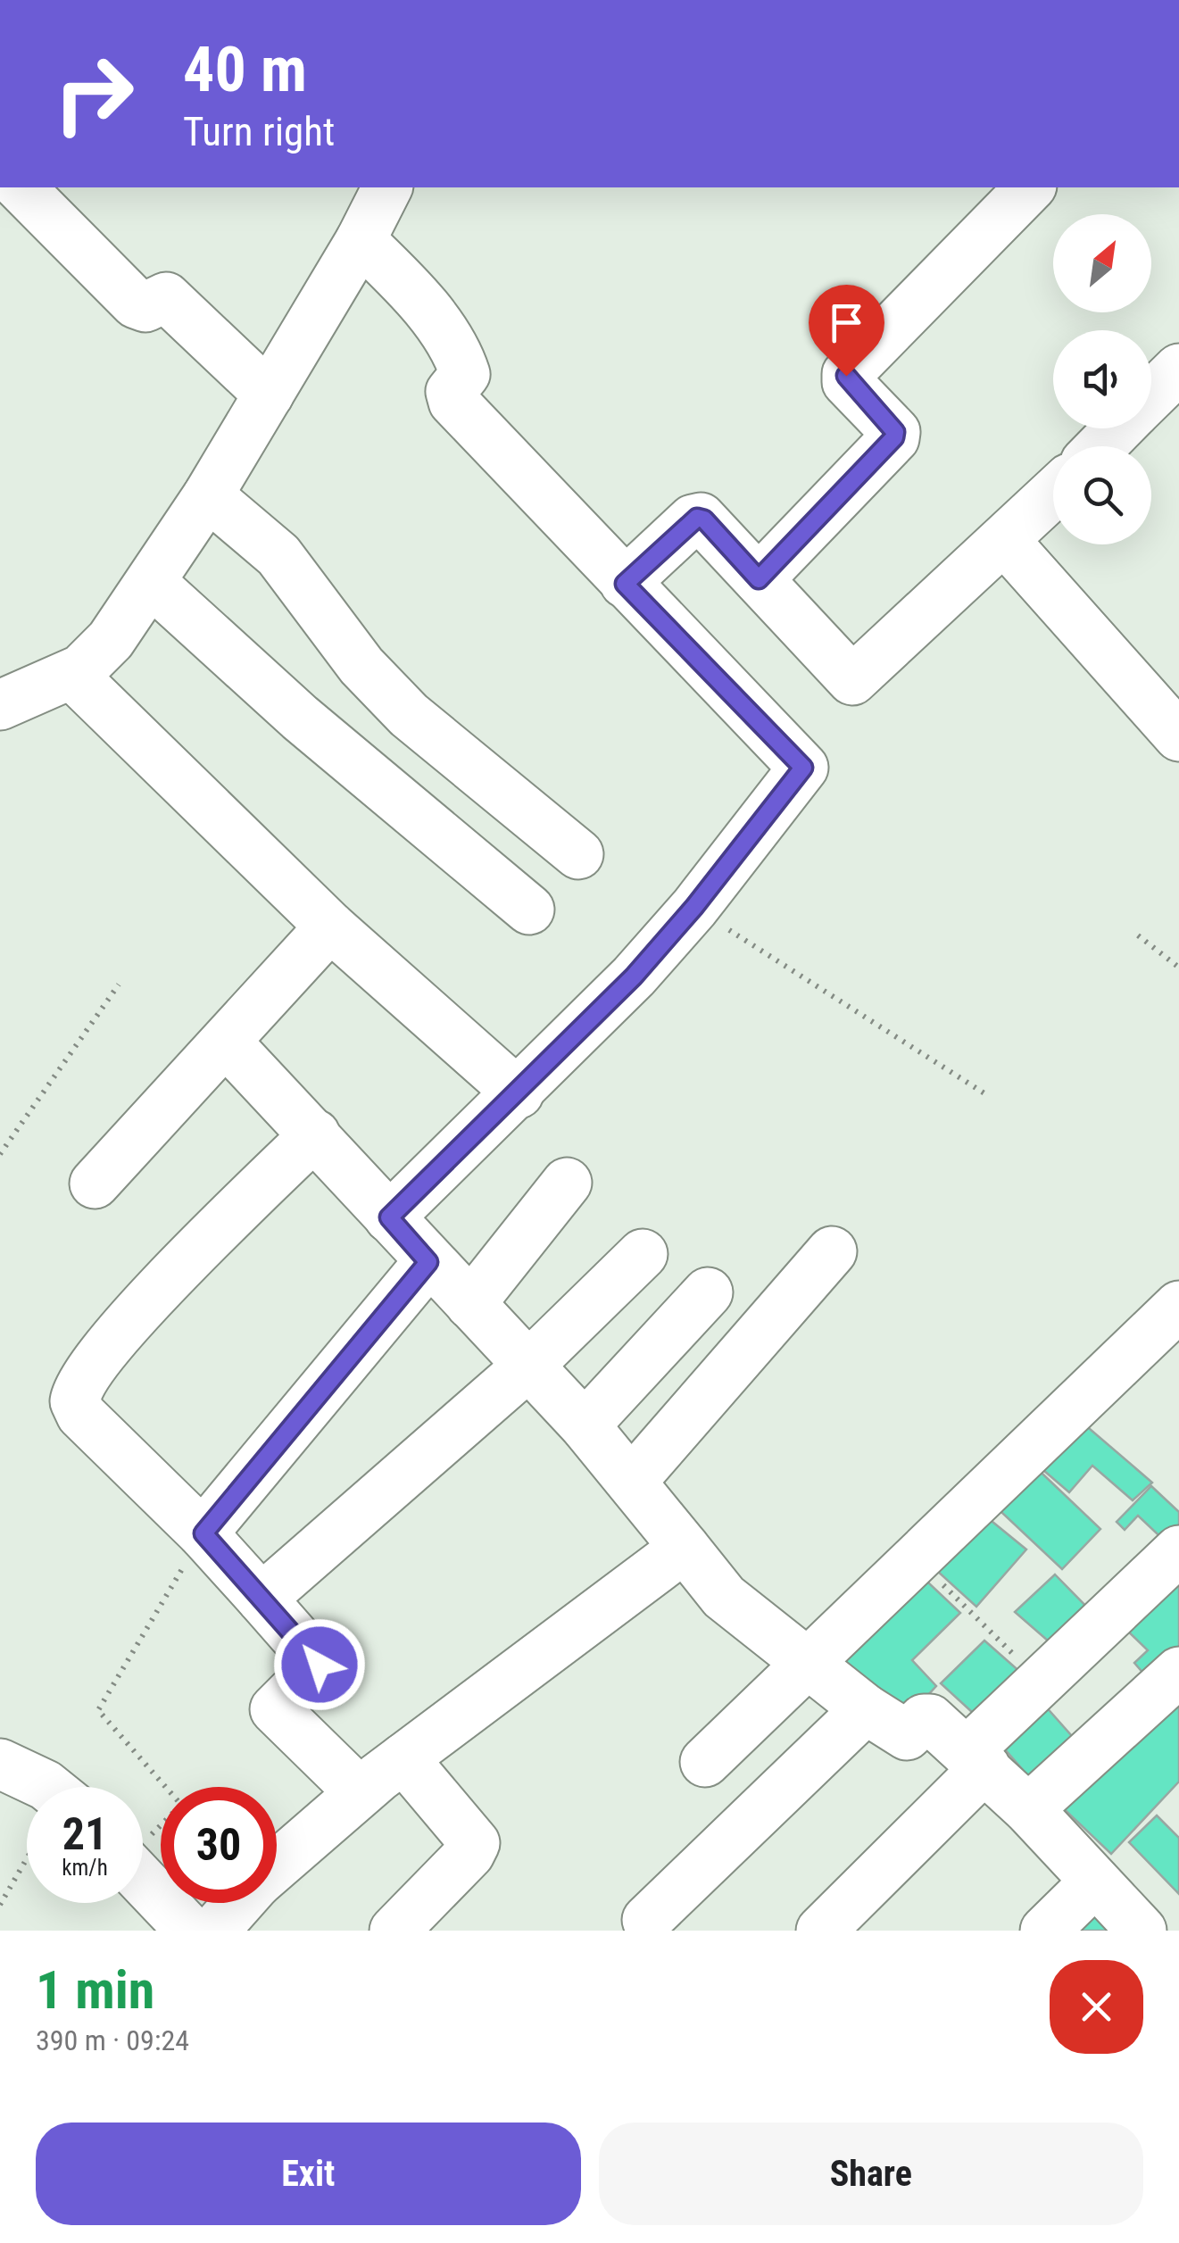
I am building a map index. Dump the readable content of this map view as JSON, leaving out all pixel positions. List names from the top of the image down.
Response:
{
  "north": "top right",
  "page": {
    "turn": ["40 m", "Turn right"],
    "speed": "21 km/h",
    "limit": "30",
    "heading": ["1 min", "390 m · 09:24"],
    "buttons": ["Exit", "Share"]
  }
}
